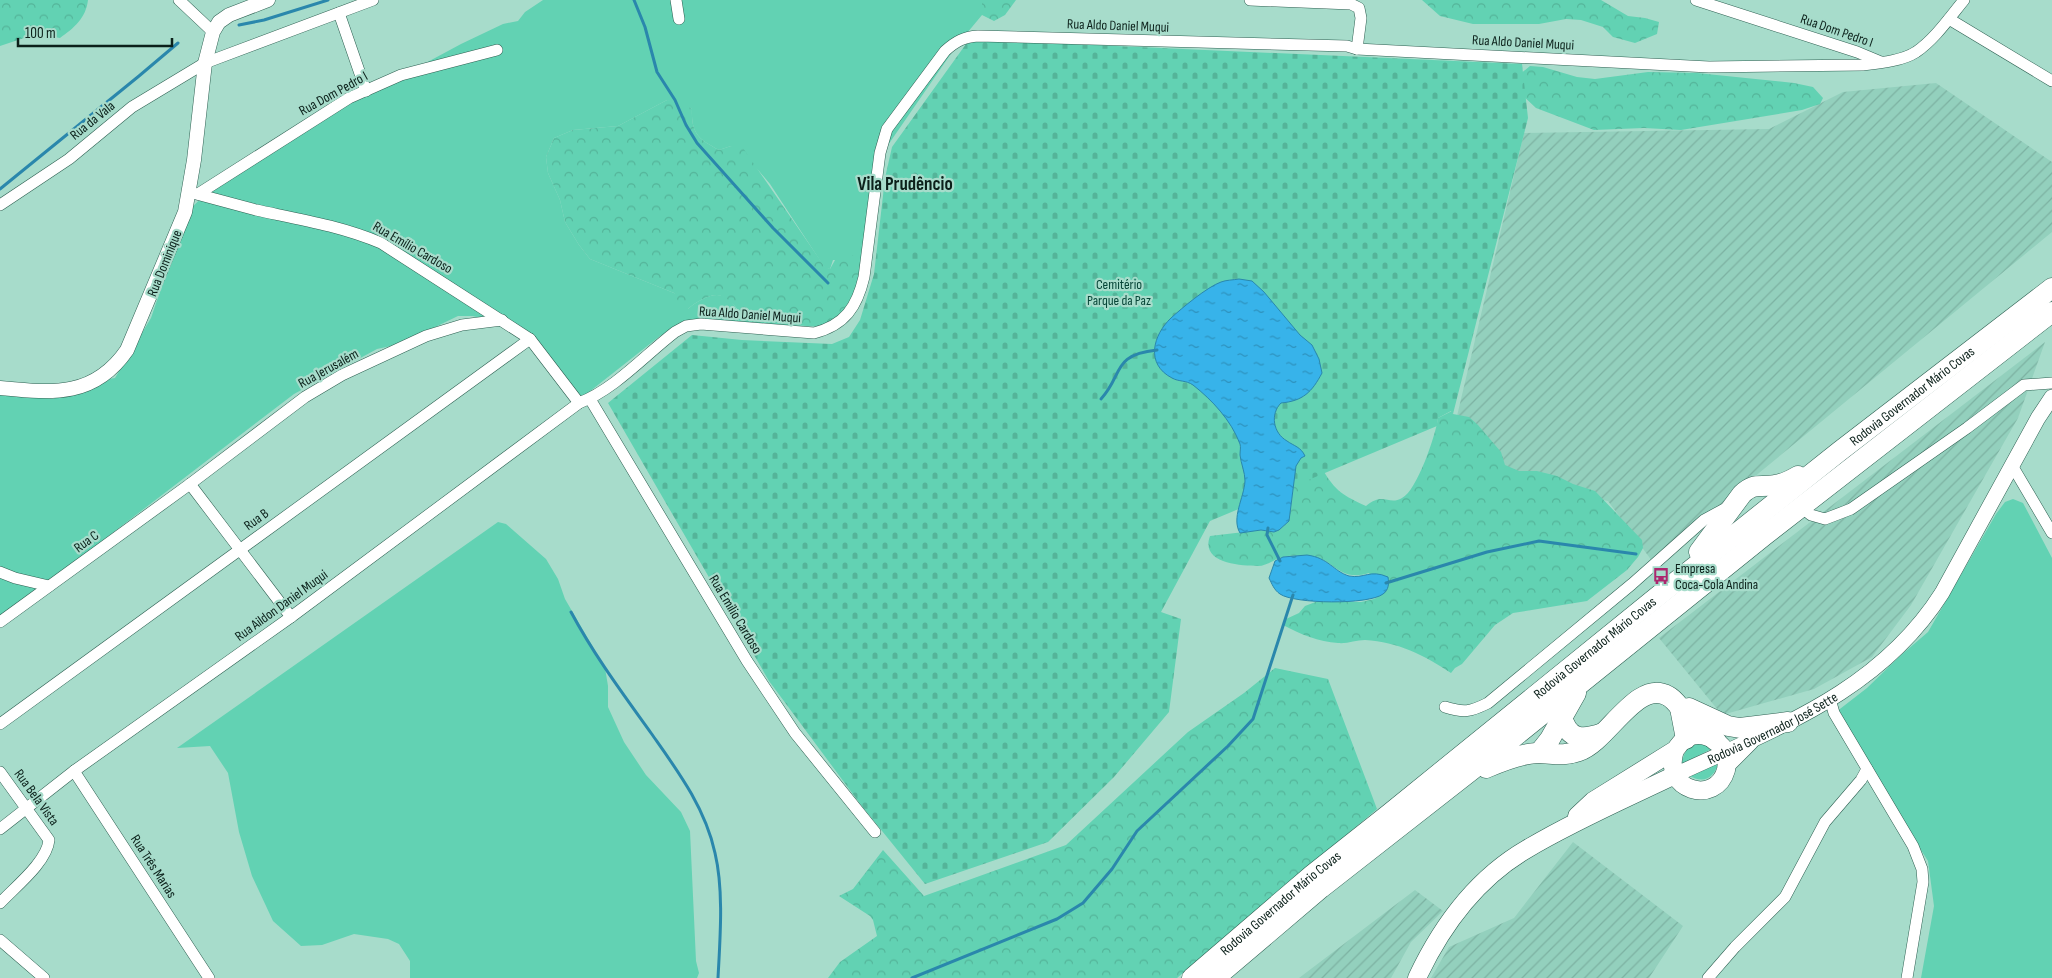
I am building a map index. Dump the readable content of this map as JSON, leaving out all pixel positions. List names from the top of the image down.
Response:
{
  "streets": {
    "highway": ["Rodovia Governador Mário Covas"],
    "main road": ["Rodovia Governador José Sette"],
    "street": [
      "Rua Aldo Daniel Muqui",
      "Rua Dom Pedro I",
      "Rua da Vala",
      "Rua Emílio Cardoso",
      "Rua Dominique",
      "Rua Jerusalém",
      "Rua B",
      "Rua C",
      "Rua Aildon Daniel Muqui",
      "Rua Bela Vista",
      "Rua Três Marias"
    ]
  },
  "crossings": [
    ["Rua Aldo Daniel Muqui", "Rua Dom Pedro I"],
    ["Rua Aldo Daniel Muqui", "Rua Emílio Cardoso"],
    ["Rua Aldo Daniel Muqui", "Rua Aildon Daniel Muqui"],
    ["Rua Dom Pedro I", "Rua Emílio Cardoso"],
    ["Rua Dom Pedro I", "Rua Dominique"],
    ["Rua da Vala", "Rua Dominique"],
    ["Rua Emílio Cardoso", "Rua Dominique"],
    ["Rua Emílio Cardoso", "Rua Jerusalém"],
    ["Rua Emílio Cardoso", "Rua B"],
    ["Rua Emílio Cardoso", "Rua Aildon Daniel Muqui"],
    ["Rua Jerusalém", "Rua C"],
    ["Rua Aildon Daniel Muqui", "Rua Bela Vista"],
    ["Rua Aildon Daniel Muqui", "Rua Três Marias"]
  ],
  "districts": ["Vila Prudêncio"],
  "parks": ["Cemitério Parque da Paz"],
  "places": {
    "bus stop": ["Empresa Coca-Cola Andina"]
  },
  "scale_bar": "100 m"
}
